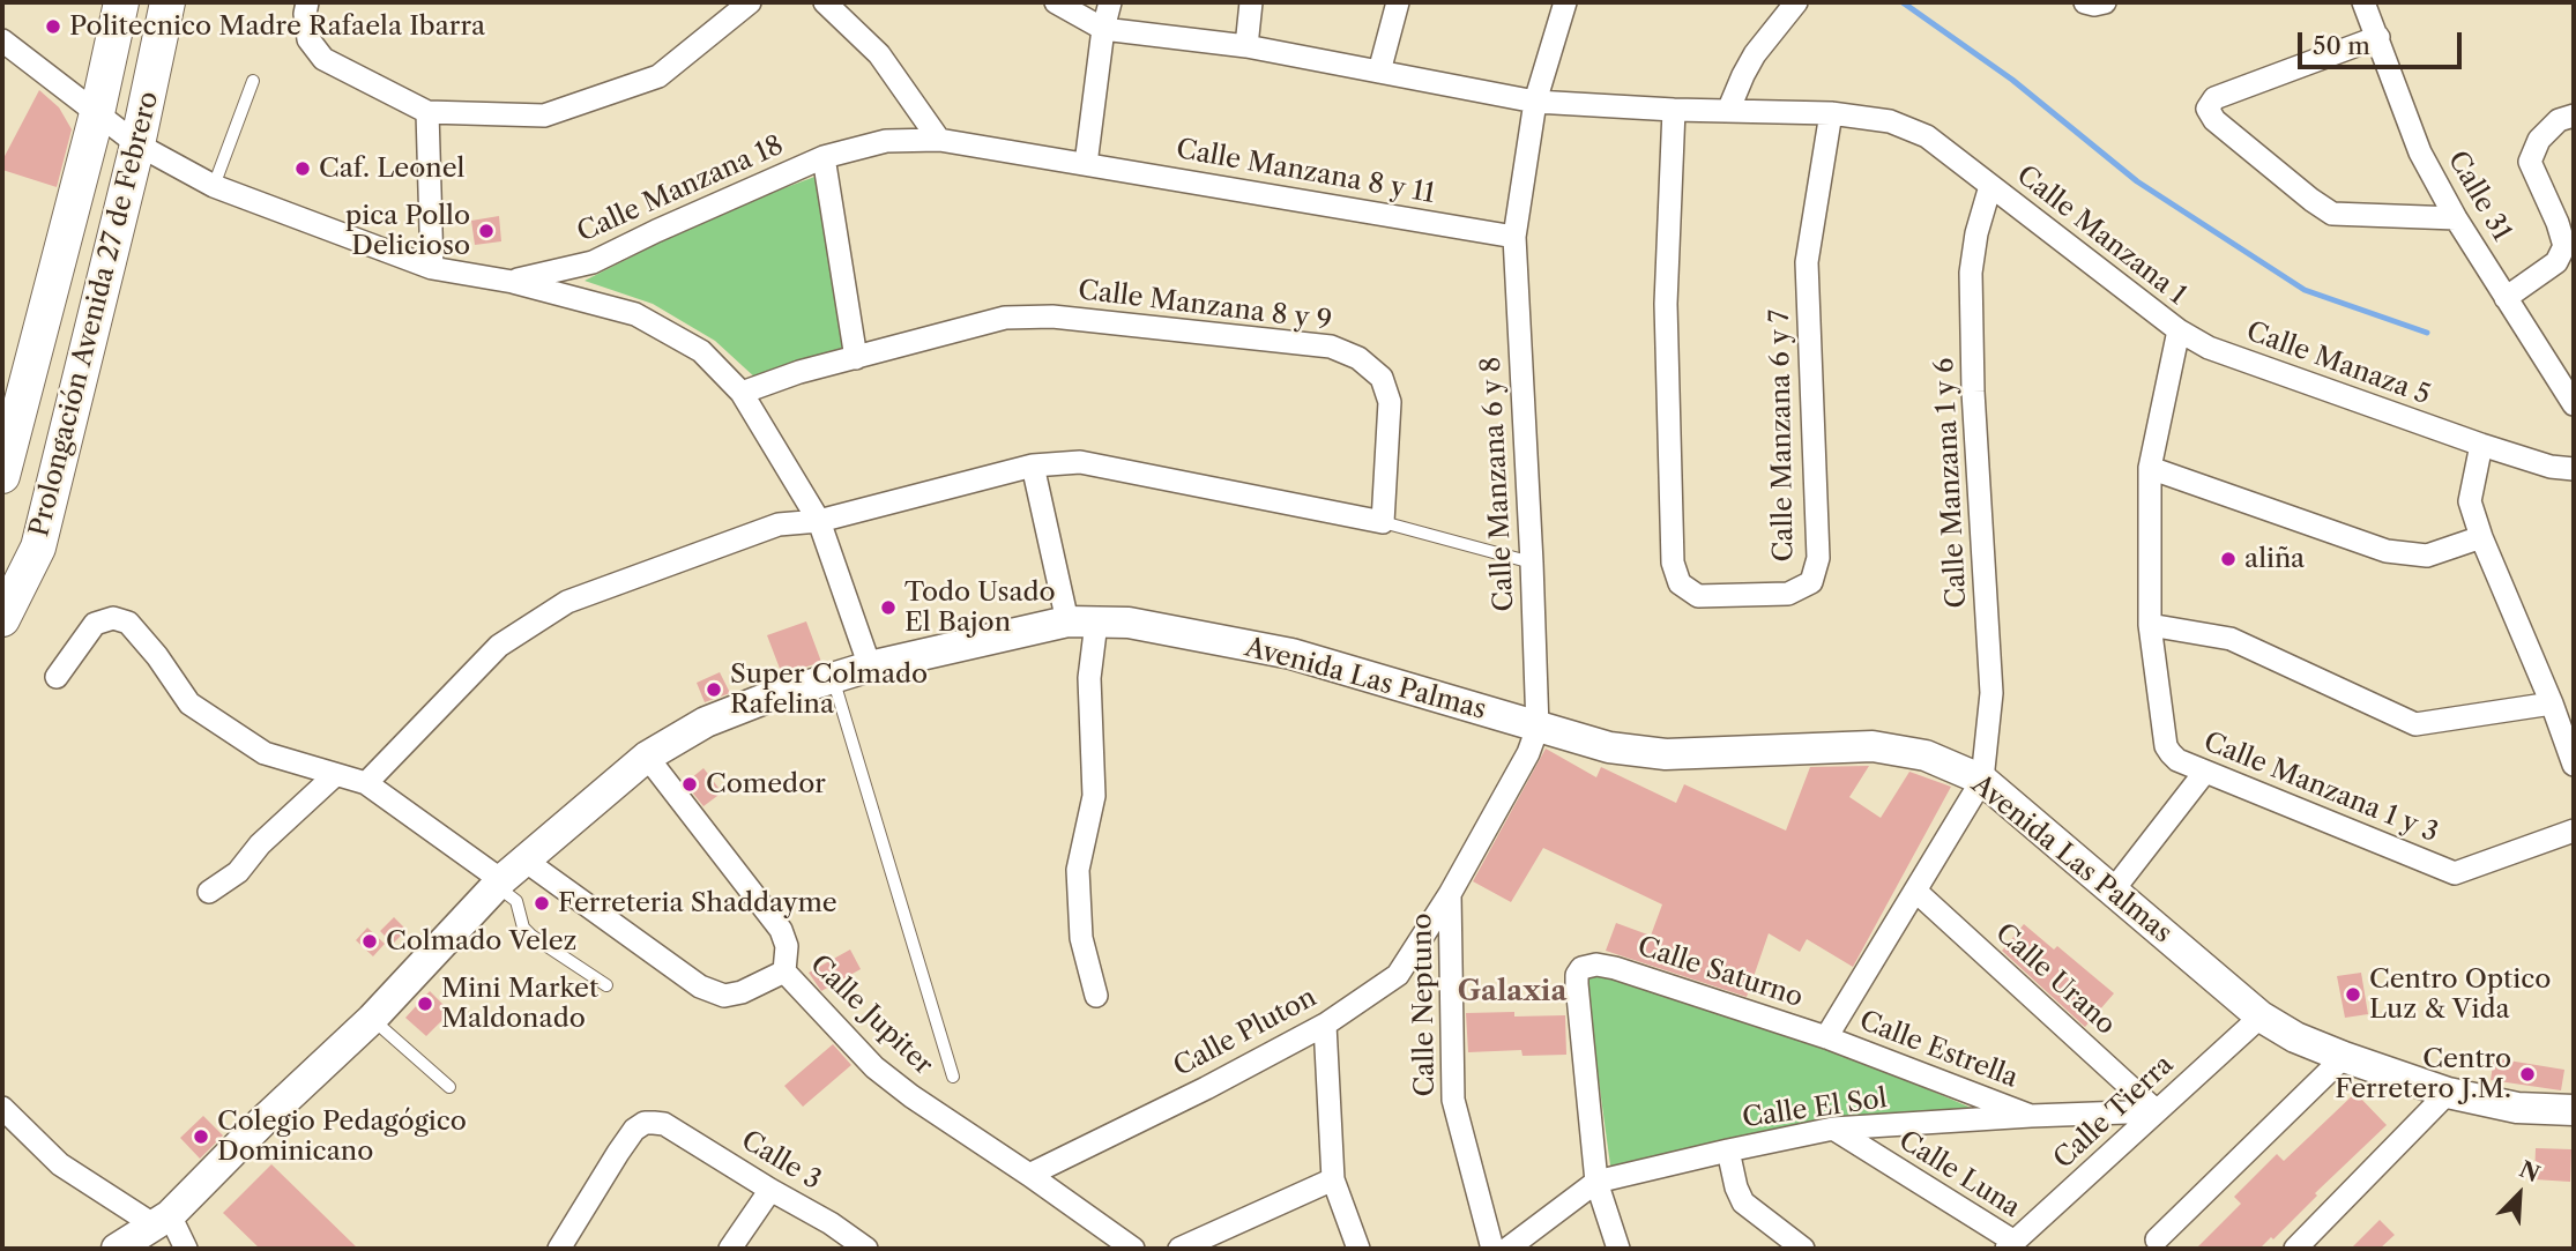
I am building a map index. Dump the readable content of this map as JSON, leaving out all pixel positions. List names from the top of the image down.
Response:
{
  "streets": {
    "main road": ["Prolongación Avenida 27 de Febrero"],
    "street": [
      "Calle Manzana 8 y 11",
      "Calle Manzana 18",
      "Calle 31",
      "Calle Manzana 1",
      "Calle Manzana 8 y 9",
      "Calle Manaza 5",
      "Calle Manzana 6 y 7",
      "Calle Manzana 1 y 6",
      "Calle Manzana 6 y 8",
      "Avenida Las Palmas",
      "Calle Manzana 1 y 3",
      "Calle Saturno",
      "Calle Urano",
      "Calle Neptuno",
      "Calle Jupiter",
      "Calle Pluton",
      "Calle Estrella",
      "Calle El Sol",
      "Calle Tierra",
      "Calle 3",
      "Calle Luna"
    ]
  },
  "crossings": [
    ["Calle Manzana 8 y 11", "Calle Manzana 18"],
    ["Calle Manzana 8 y 11", "Calle Manzana 6 y 8"],
    ["Calle Manzana 1", "Calle Manaza 5"],
    ["Calle Manzana 1", "Calle Manzana 6 y 7"],
    ["Calle Manzana 1", "Calle Manzana 1 y 6"],
    ["Calle Manzana 1", "Calle Manzana 6 y 8"],
    ["Calle Manzana 1", "Calle Manzana 1 y 3"],
    ["Calle Manaza 5", "Calle Manzana 1 y 3"],
    ["Calle Manzana 1 y 6", "Avenida Las Palmas"],
    ["Calle Manzana 1 y 6", "Calle Saturno"],
    ["Calle Manzana 6 y 8", "Avenida Las Palmas"],
    ["Calle Manzana 6 y 8", "Calle Neptuno"],
    ["Avenida Las Palmas", "Calle Saturno"],
    ["Avenida Las Palmas", "Calle Neptuno"],
    ["Avenida Las Palmas", "Calle Jupiter"],
    ["Avenida Las Palmas", "Calle Tierra"],
    ["Calle Saturno", "Calle Urano"],
    ["Calle Saturno", "Calle Estrella"],
    ["Calle Saturno", "Calle El Sol"],
    ["Calle Urano", "Calle El Sol"],
    ["Calle Urano", "Calle Tierra"],
    ["Calle Neptuno", "Calle Pluton"],
    ["Calle Jupiter", "Calle Pluton"],
    ["Calle Estrella", "Calle El Sol"],
    ["Calle El Sol", "Calle Tierra"],
    ["Calle El Sol", "Calle Luna"],
    ["Calle Tierra", "Calle Luna"]
  ],
  "districts": ["Galaxia"],
  "places": [
    "Politecnico Madre Rafaela Ibarra",
    "Caf. Leonel",
    "pica Pollo Delicioso",
    "aliña",
    "Todo Usado El Bajon",
    "Super Colmado Rafelina",
    "Comedor",
    "Ferreteria Shaddayme",
    "Colmado Velez",
    "Centro Optico Luz & Vida",
    "Mini Market Maldonado",
    "Centro Ferretero J.M.",
    "Colegio Pedagógico Dominicano"
  ],
  "scale_bar": "50 m",
  "north": "top right"
}
